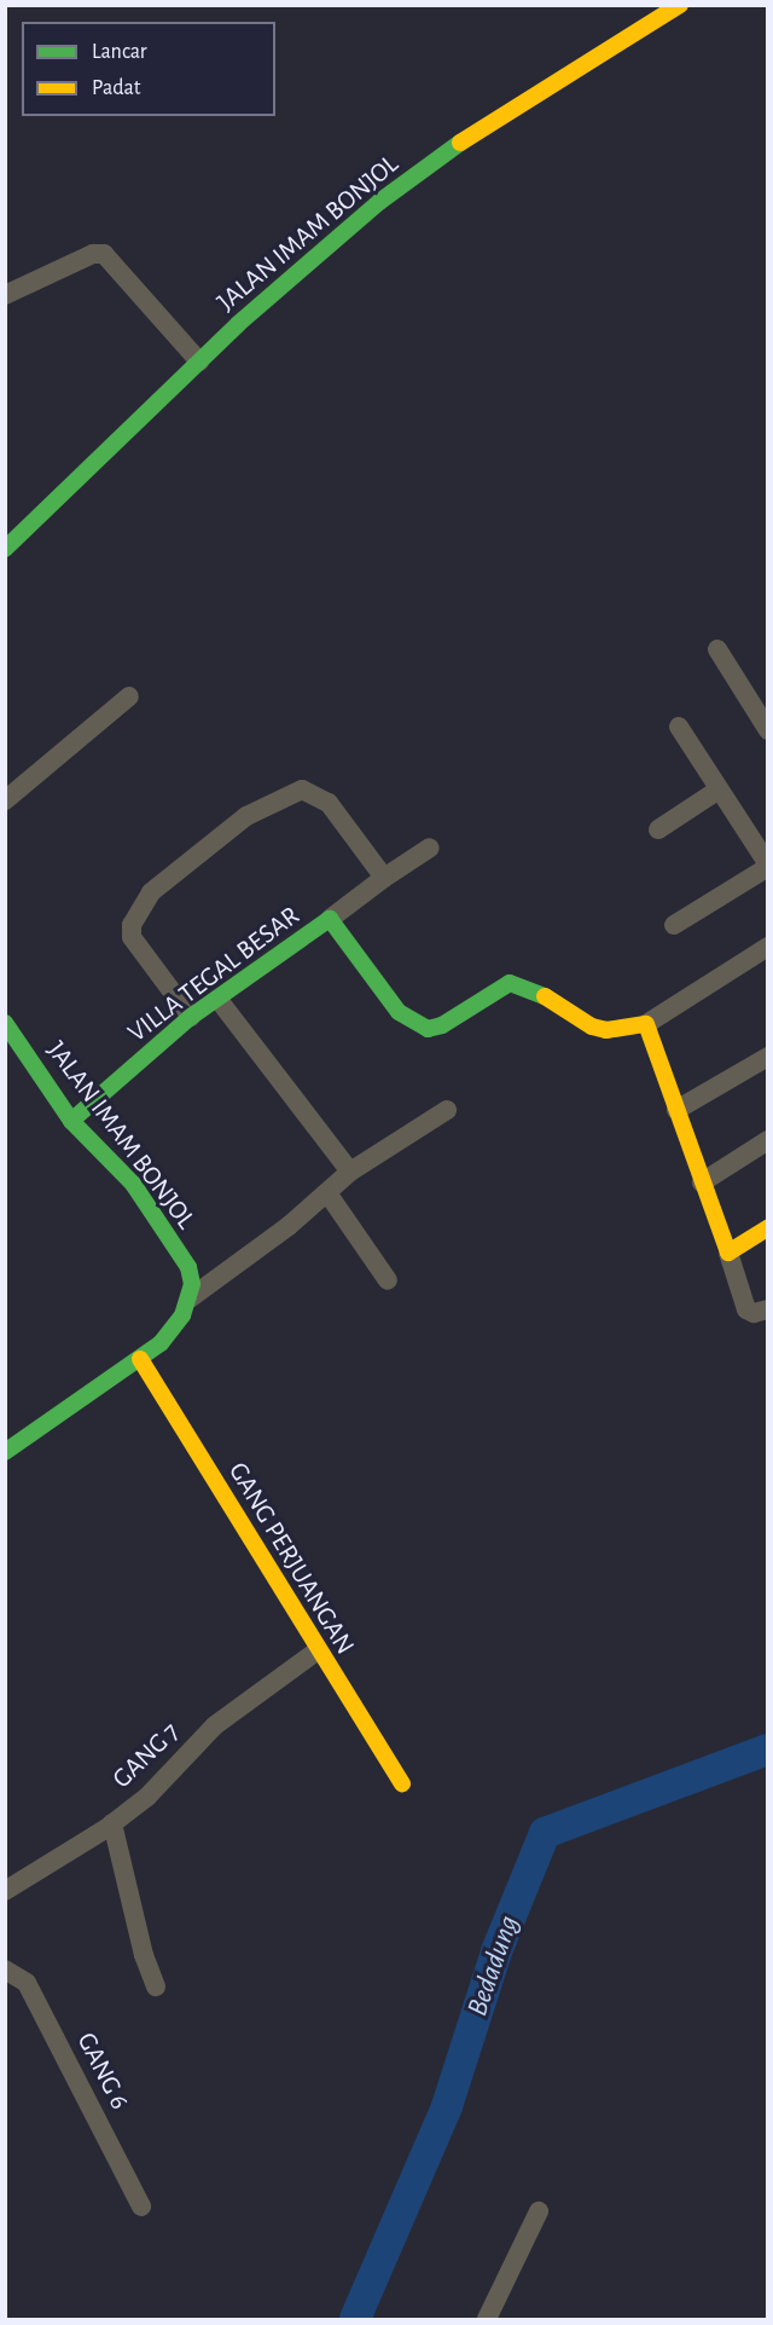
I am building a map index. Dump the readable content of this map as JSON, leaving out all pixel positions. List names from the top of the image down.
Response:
{
  "streets": {
    "street": [
      "JALAN IMAM BONJOL",
      "VILLA TEGAL BESAR",
      "GANG PERJUANGAN",
      "GANG 7",
      "GANG 6"
    ]
  },
  "crossings": [
    ["JALAN IMAM BONJOL", "VILLA TEGAL BESAR"],
    ["GANG PERJUANGAN", "GANG 7"]
  ],
  "water": ["Bedadung"],
  "legend": ["Lancar", "Padat"]
}
